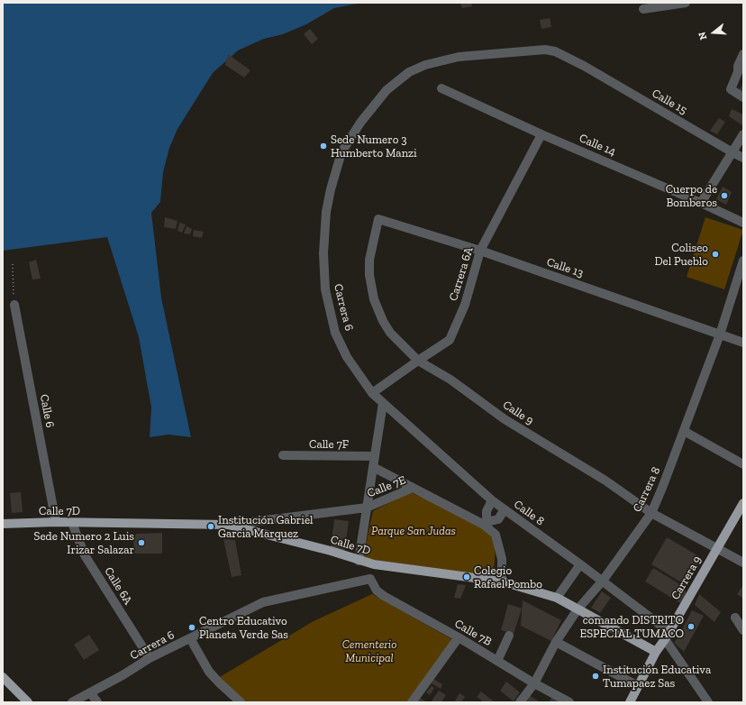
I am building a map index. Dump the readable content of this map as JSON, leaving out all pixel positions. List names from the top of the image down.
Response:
{
  "streets": {
    "main road": ["Calle 7D", "Carrera 9"],
    "street": [
      "Calle 15",
      "Calle 14",
      "Calle 13",
      "Carrera 6A",
      "Carrera 6",
      "Calle 6",
      "Calle 9",
      "Calle 7F",
      "Calle 7E",
      "Carrera 8",
      "Calle 8",
      "Calle 6A",
      "Calle 7B"
    ]
  },
  "crossings": [
    ["Calle 15", "Carrera 6"],
    ["Calle 14", "Carrera 6A"],
    ["Calle 13", "Carrera 6A"],
    ["Calle 13", "Calle 9"],
    ["Calle 13", "Carrera 8"],
    ["Carrera 6A", "Carrera 6"],
    ["Carrera 6A", "Calle 9"],
    ["Carrera 6", "Calle 8"],
    ["Carrera 6", "Calle 6A"],
    ["Carrera 6", "Calle 7B"],
    ["Calle 6", "Calle 7D"],
    ["Calle 9", "Carrera 8"],
    ["Calle 9", "Carrera 9"],
    ["Calle 7E", "Calle 7D"],
    ["Carrera 8", "Calle 7D"],
    ["Carrera 8", "Calle 8"],
    ["Carrera 8", "Calle 7B"],
    ["Calle 7D", "Carrera 9"],
    ["Calle 7D", "Calle 6A"],
    ["Calle 8", "Carrera 9"]
  ],
  "parks": ["Parque San Judas", "Cementerio Municipal"],
  "places": [
    "Sede Numero 3 Humberto Manzi",
    "Cuerpo de Bomberos",
    "Coliseo Del Pueblo",
    "Institución Gabriel Garcia Marquez",
    "Sede Numero 2 Luis Irizar Salazar",
    "Colegio Rafael Pombo",
    "comando DISTRITO ESPECIAL TUMACO",
    "Centro Educativo Planeta Verde Sas",
    "Institución Educativa Tumapaez Sas"
  ],
  "north": "left"
}
